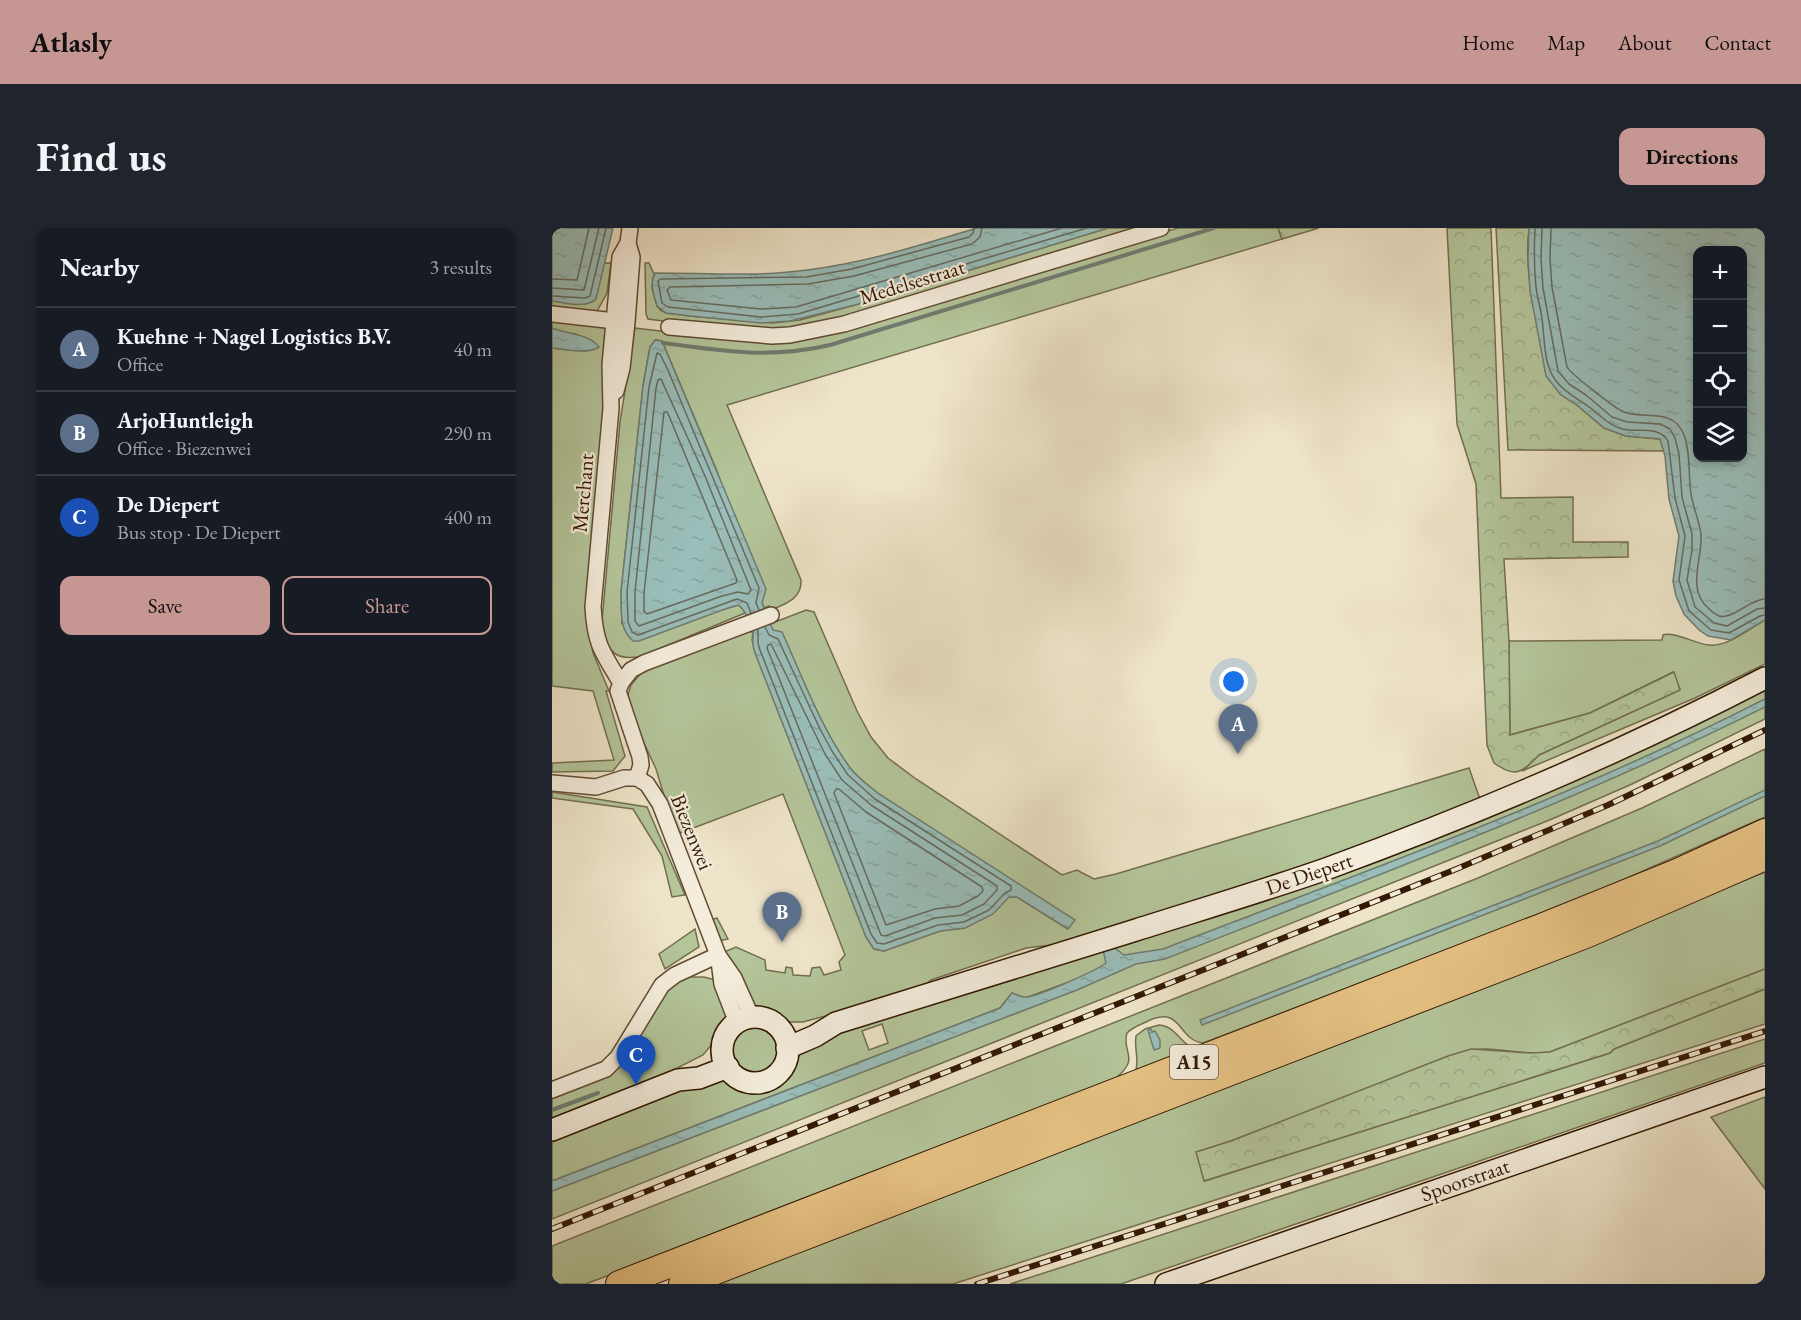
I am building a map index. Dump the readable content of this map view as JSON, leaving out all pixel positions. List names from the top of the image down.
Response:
{
  "streets": {
    "highway": ["A15"],
    "main road": ["De Diepert", "Spoorstraat"],
    "street": ["Medelsestraat", "Merchant", "Biezenwei"]
  },
  "crossings": [
    ["Merchant", "Biezenwei"],
    ["Biezenwei", "De Diepert"]
  ],
  "page": {
    "header": "Atlasly",
    "nav": [
      "Home",
      "Map",
      "About",
      "Contact"
    ],
    "buttons": [
      "Directions",
      ["Save", "Share"]
    ],
    "title": "Find us",
    "heading": ["Nearby", "3 results"],
    "map_buttons": ["+", "−"],
    "list": [
      {
        "mark": "A",
        "name": "Kuehne + Nagel Logistics B.V.",
        "note": "Office",
        "value": "40 m"
      },
      {
        "mark": "B",
        "name": "ArjoHuntleigh",
        "note": "Office · Biezenwei",
        "value": "290 m"
      },
      {
        "mark": "C",
        "name": "De Diepert",
        "note": "Bus stop · De Diepert",
        "value": "400 m"
      }
    ],
    "pins": ["A", "B", "C"]
  }
}
